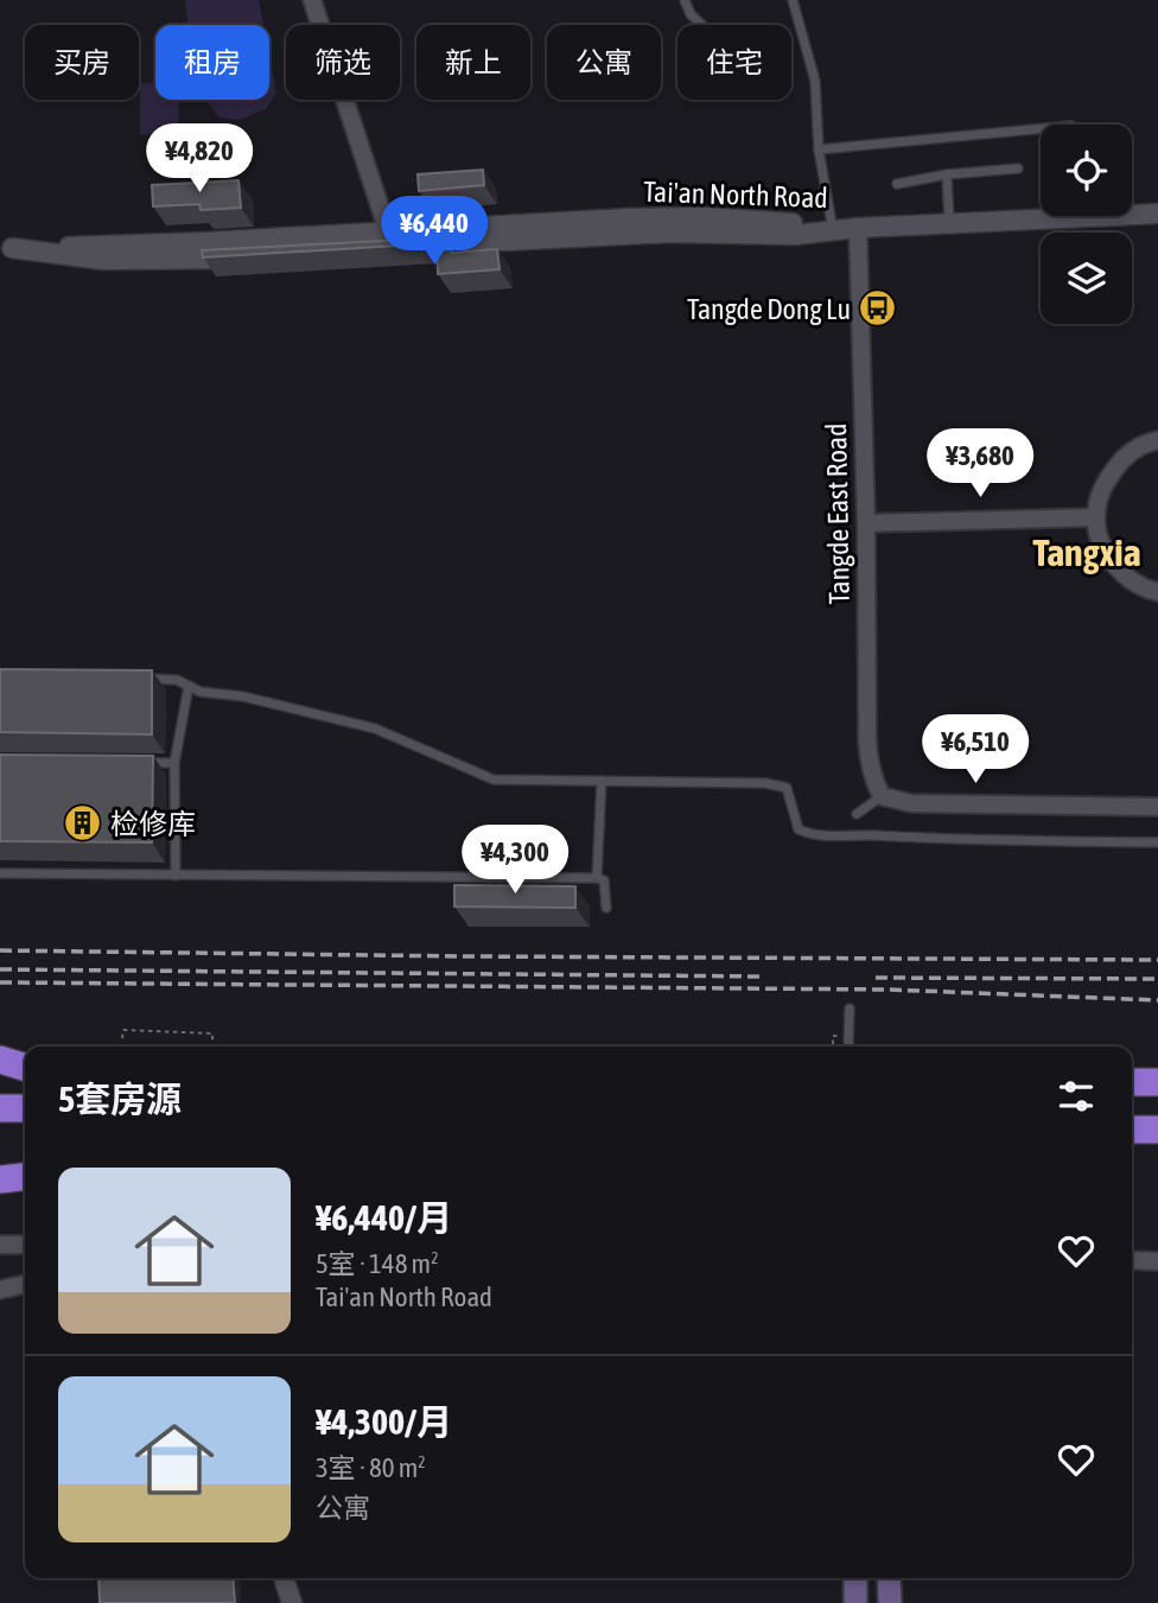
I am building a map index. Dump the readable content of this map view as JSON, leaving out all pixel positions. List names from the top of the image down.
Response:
{
  "streets": {
    "street": ["Tai'an North Road", "Tangde East Road"]
  },
  "crossings": [
    ["Tai'an North Road", "Tangde East Road"]
  ],
  "districts": ["Tangxia"],
  "places": {
    "bus stop": ["Tangde Dong Lu"],
    "building": ["检修库"]
  },
  "page": {
    "chip": [
      "买房",
      "租房",
      "筛选",
      "新上",
      "公寓",
      "住宅"
    ],
    "price": [
      "¥4,820",
      "¥6,440",
      "¥3,680",
      "¥6,510",
      "¥4,300"
    ],
    "heading": "5套房源",
    "list": [
      {
        "name": "¥6,440/月",
        "note": "5室 · 148 m² · Tai'an North Road"
      },
      {
        "name": "¥4,300/月",
        "note": "3室 · 80 m² · 公寓"
      }
    ]
  }
}
